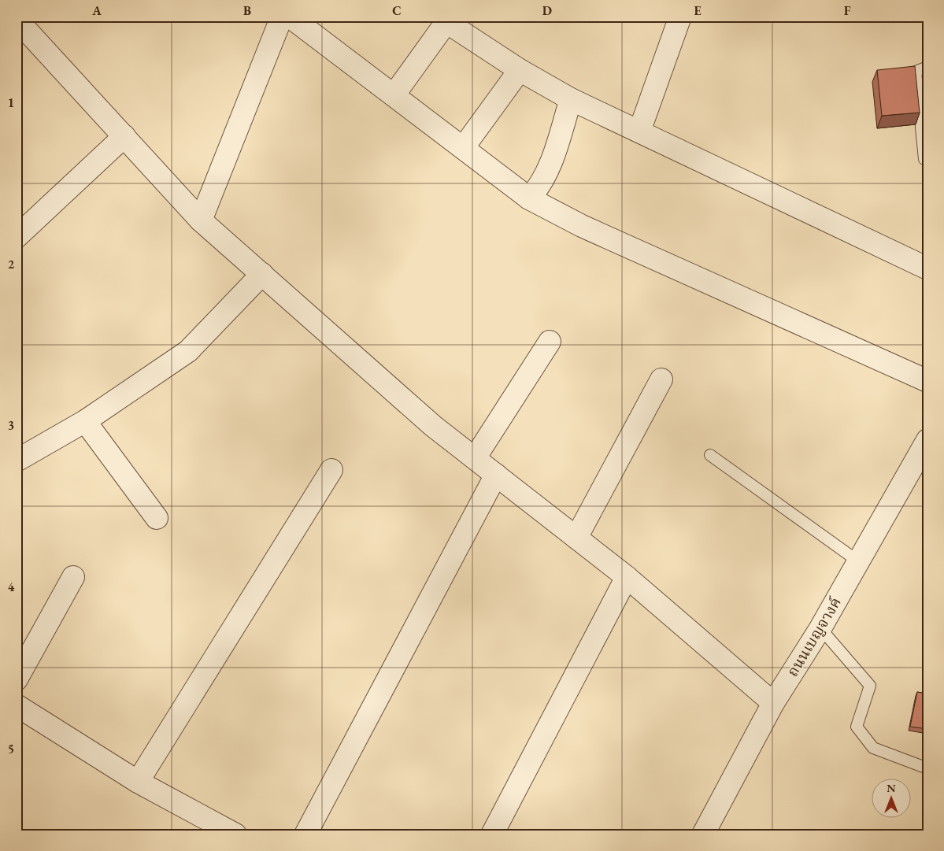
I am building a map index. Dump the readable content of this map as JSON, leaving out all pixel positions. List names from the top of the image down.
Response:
{
  "streets": {
    "street": ["ถนนเบญจางค์"]
  },
  "north": "top",
  "grid": {
    "columns": [
      "A",
      "B",
      "C",
      "D",
      "E",
      "F"
    ],
    "rows": [
      "1",
      "2",
      "3",
      "4",
      "5"
    ]
  }
}
